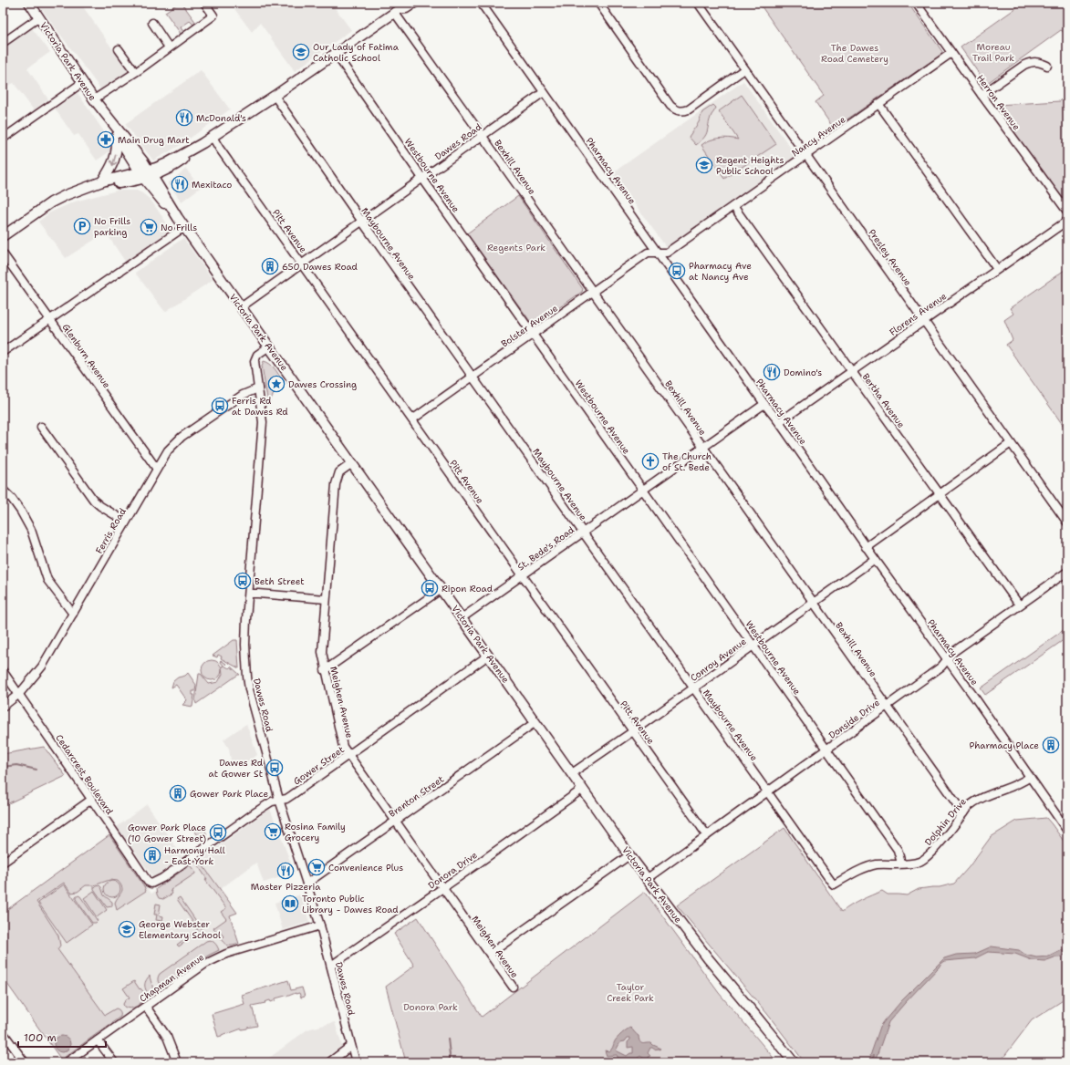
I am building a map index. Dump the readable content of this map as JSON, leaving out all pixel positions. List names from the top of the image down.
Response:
{
  "streets": {
    "main road": ["Victoria Park Avenue"],
    "street": [
      "Herron Avenue",
      "Nancy Avenue",
      "Dawes Road",
      "Bexhill Avenue",
      "Pharmacy Avenue",
      "Westbourne Avenue",
      "Pitt Avenue",
      "Maybourne Avenue",
      "Presley Avenue",
      "Florens Avenue",
      "Bolster Avenue",
      "Glenburn Avenue",
      "Bertha Avenue",
      "Ferris Road",
      "St. Bede's Road",
      "Conroy Avenue",
      "Meighen Avenue",
      "Donside Drive",
      "Gower Street",
      "Cedarcrest Boulevard",
      "Brenton Street",
      "Dolphin Drive",
      "Donora Drive",
      "Chapman Avenue"
    ]
  },
  "crossings": [
    ["Victoria Park Avenue", "Dawes Road"],
    ["Victoria Park Avenue", "St. Bede's Road"],
    ["Victoria Park Avenue", "Conroy Avenue"],
    ["Victoria Park Avenue", "Meighen Avenue"],
    ["Victoria Park Avenue", "Donside Drive"],
    ["Victoria Park Avenue", "Gower Street"],
    ["Victoria Park Avenue", "Brenton Street"],
    ["Victoria Park Avenue", "Donora Drive"],
    ["Herron Avenue", "Nancy Avenue"],
    ["Nancy Avenue", "Pharmacy Avenue"],
    ["Nancy Avenue", "Presley Avenue"],
    ["Nancy Avenue", "Bolster Avenue"],
    ["Nancy Avenue", "Bertha Avenue"],
    ["Dawes Road", "Bexhill Avenue"],
    ["Dawes Road", "Pharmacy Avenue"],
    ["Dawes Road", "Westbourne Avenue"],
    ["Dawes Road", "Pitt Avenue"],
    ["Dawes Road", "Maybourne Avenue"],
    ["Dawes Road", "Ferris Road"],
    ["Dawes Road", "Gower Street"],
    ["Dawes Road", "Brenton Street"],
    ["Dawes Road", "Donora Drive"],
    ["Dawes Road", "Chapman Avenue"],
    ["Bexhill Avenue", "Bolster Avenue"],
    ["Bexhill Avenue", "St. Bede's Road"],
    ["Bexhill Avenue", "Conroy Avenue"],
    ["Bexhill Avenue", "Donside Drive"],
    ["Bexhill Avenue", "Dolphin Drive"],
    ["Pharmacy Avenue", "Florens Avenue"],
    ["Pharmacy Avenue", "Bolster Avenue"],
    ["Pharmacy Avenue", "St. Bede's Road"],
    ["Pharmacy Avenue", "Conroy Avenue"],
    ["Pharmacy Avenue", "Donside Drive"],
    ["Pharmacy Avenue", "Dolphin Drive"],
    ["Westbourne Avenue", "Bolster Avenue"],
    ["Westbourne Avenue", "St. Bede's Road"],
    ["Westbourne Avenue", "Conroy Avenue"],
    ["Westbourne Avenue", "Donside Drive"],
    ["Westbourne Avenue", "Dolphin Drive"],
    ["Pitt Avenue", "Bolster Avenue"],
    ["Pitt Avenue", "St. Bede's Road"],
    ["Pitt Avenue", "Conroy Avenue"],
    ["Pitt Avenue", "Donside Drive"],
    ["Maybourne Avenue", "Bolster Avenue"],
    ["Maybourne Avenue", "St. Bede's Road"],
    ["Maybourne Avenue", "Conroy Avenue"],
    ["Maybourne Avenue", "Donside Drive"],
    ["Maybourne Avenue", "Dolphin Drive"],
    ["Presley Avenue", "Florens Avenue"],
    ["Florens Avenue", "Bertha Avenue"],
    ["Glenburn Avenue", "Ferris Road"],
    ["Bertha Avenue", "Donside Drive"],
    ["Ferris Road", "Cedarcrest Boulevard"],
    ["Meighen Avenue", "Gower Street"],
    ["Meighen Avenue", "Brenton Street"],
    ["Meighen Avenue", "Donora Drive"],
    ["Gower Street", "Cedarcrest Boulevard"]
  ],
  "parks": [
    "Moreau Trail Park",
    "The Dawes Road Cemetery",
    "Regents Park",
    "Taylor Creek Park",
    "Donora Park"
  ],
  "places": {
    "school or university": ["Our Lady of Fatima Catholic School", "Regent Heights Public School", "George Webster Elementary School"],
    "restaurant": [
      "McDonald's",
      "Mexitaco",
      "Domino's",
      "Master Pizzeria"
    ],
    "pharmacy": ["Main Drug Mart"],
    "parking": ["No Frills parking"],
    "supermarket": ["No Frills", "Rosina Family Grocery", "Convenience Plus"],
    "building": [
      "650 Dawes Road",
      "Pharmacy Place",
      "Gower Park Place",
      "Harmony Hall - East York"
    ],
    "bus stop": [
      "Pharmacy Ave at Nancy Ave",
      "Ferris Rd at Dawes Rd",
      "Beth Street",
      "Ripon Road",
      "Dawes Rd at Gower St",
      "Gower Park Place (10 Gower Street)"
    ],
    "place": ["Dawes Crossing"],
    "church": ["The Church of St. Bede"],
    "library": ["Toronto Public Library - Dawes Road"]
  },
  "scale_bar": "100 m"
}
